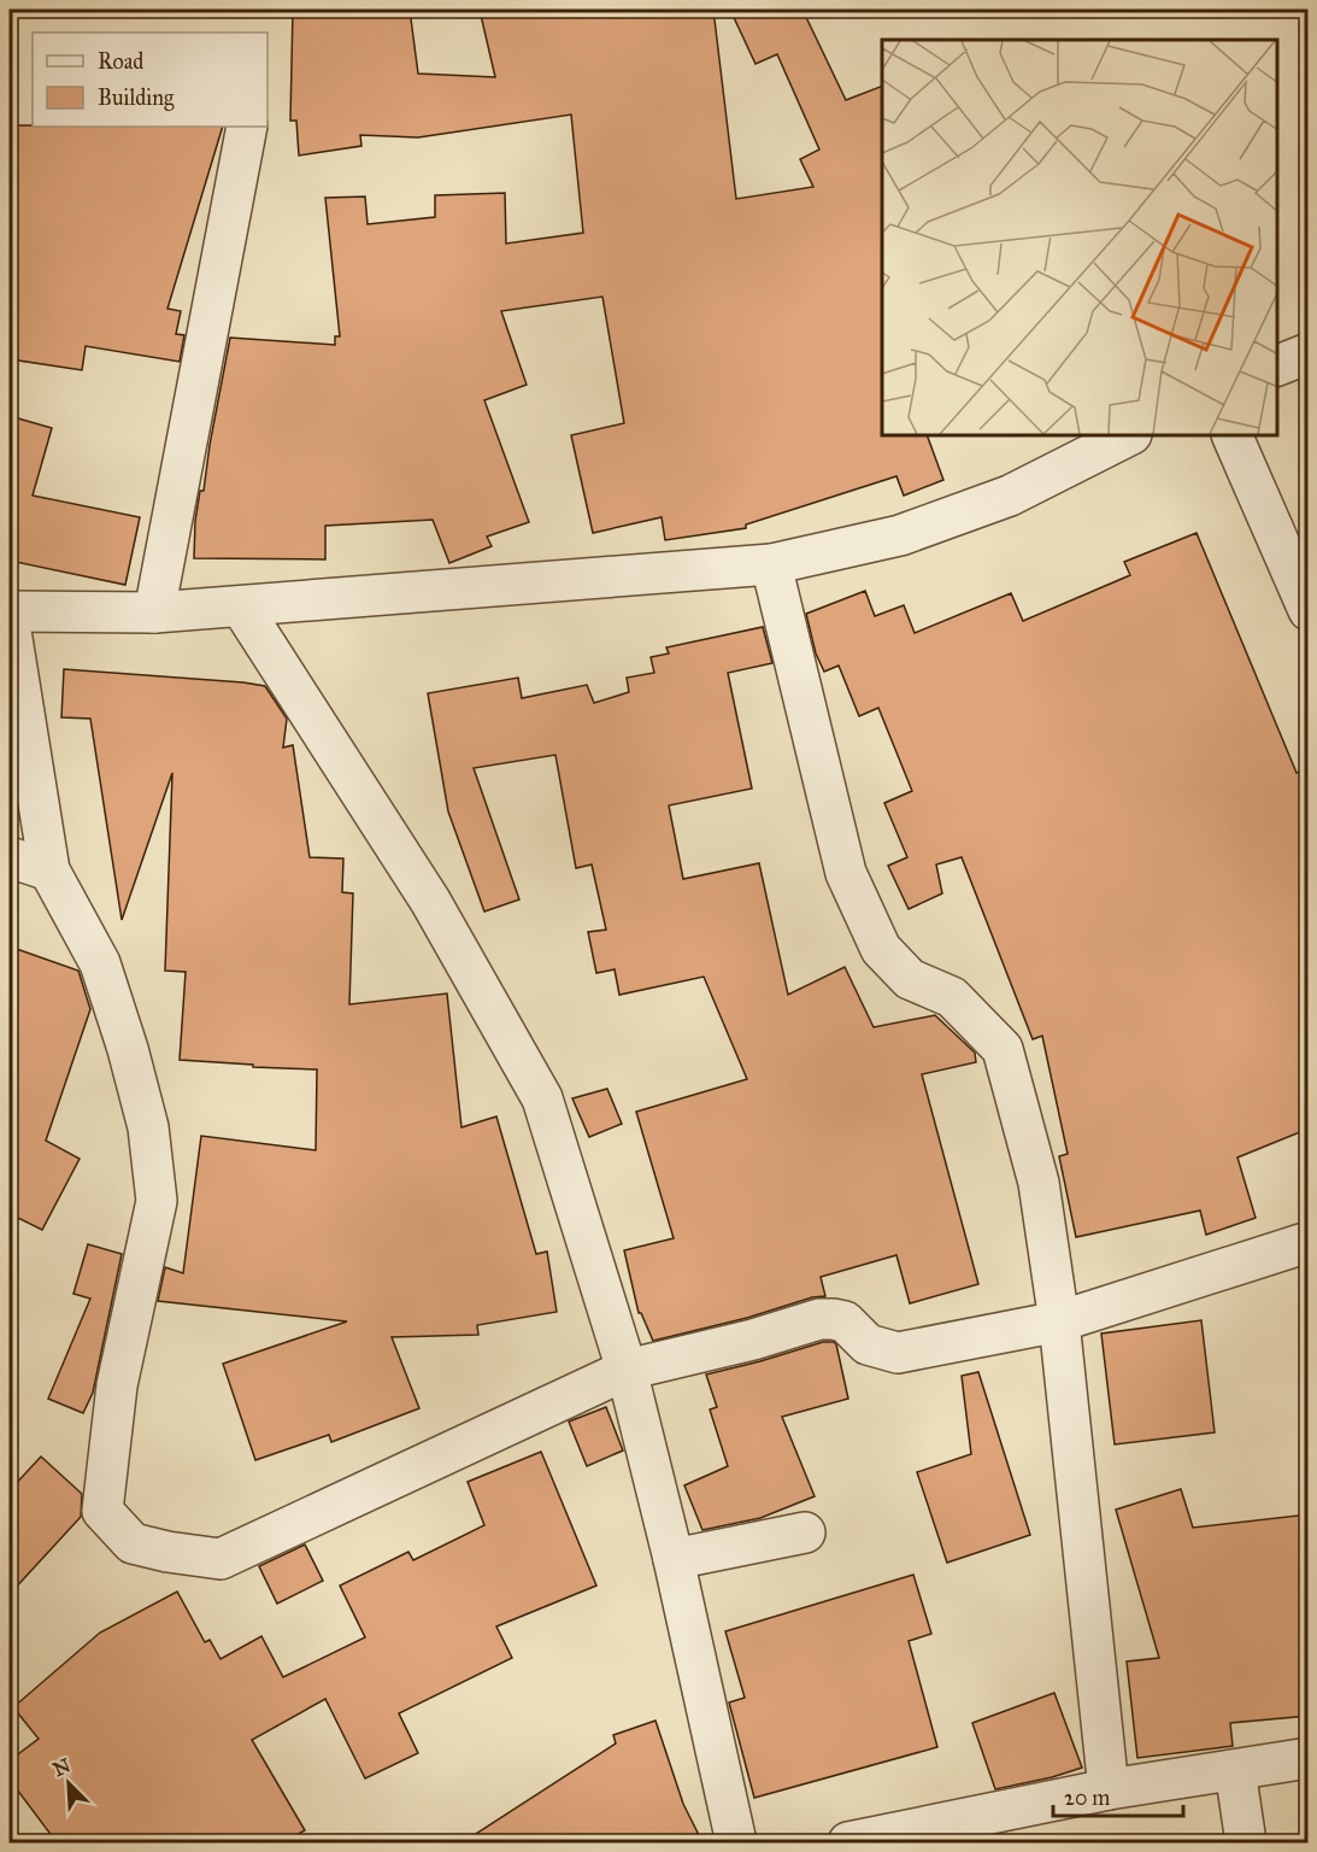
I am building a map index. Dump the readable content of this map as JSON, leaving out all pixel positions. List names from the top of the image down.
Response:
{
  "legend": ["Road", "Building"],
  "scale_bar": "20 m",
  "north": "top left"
}
